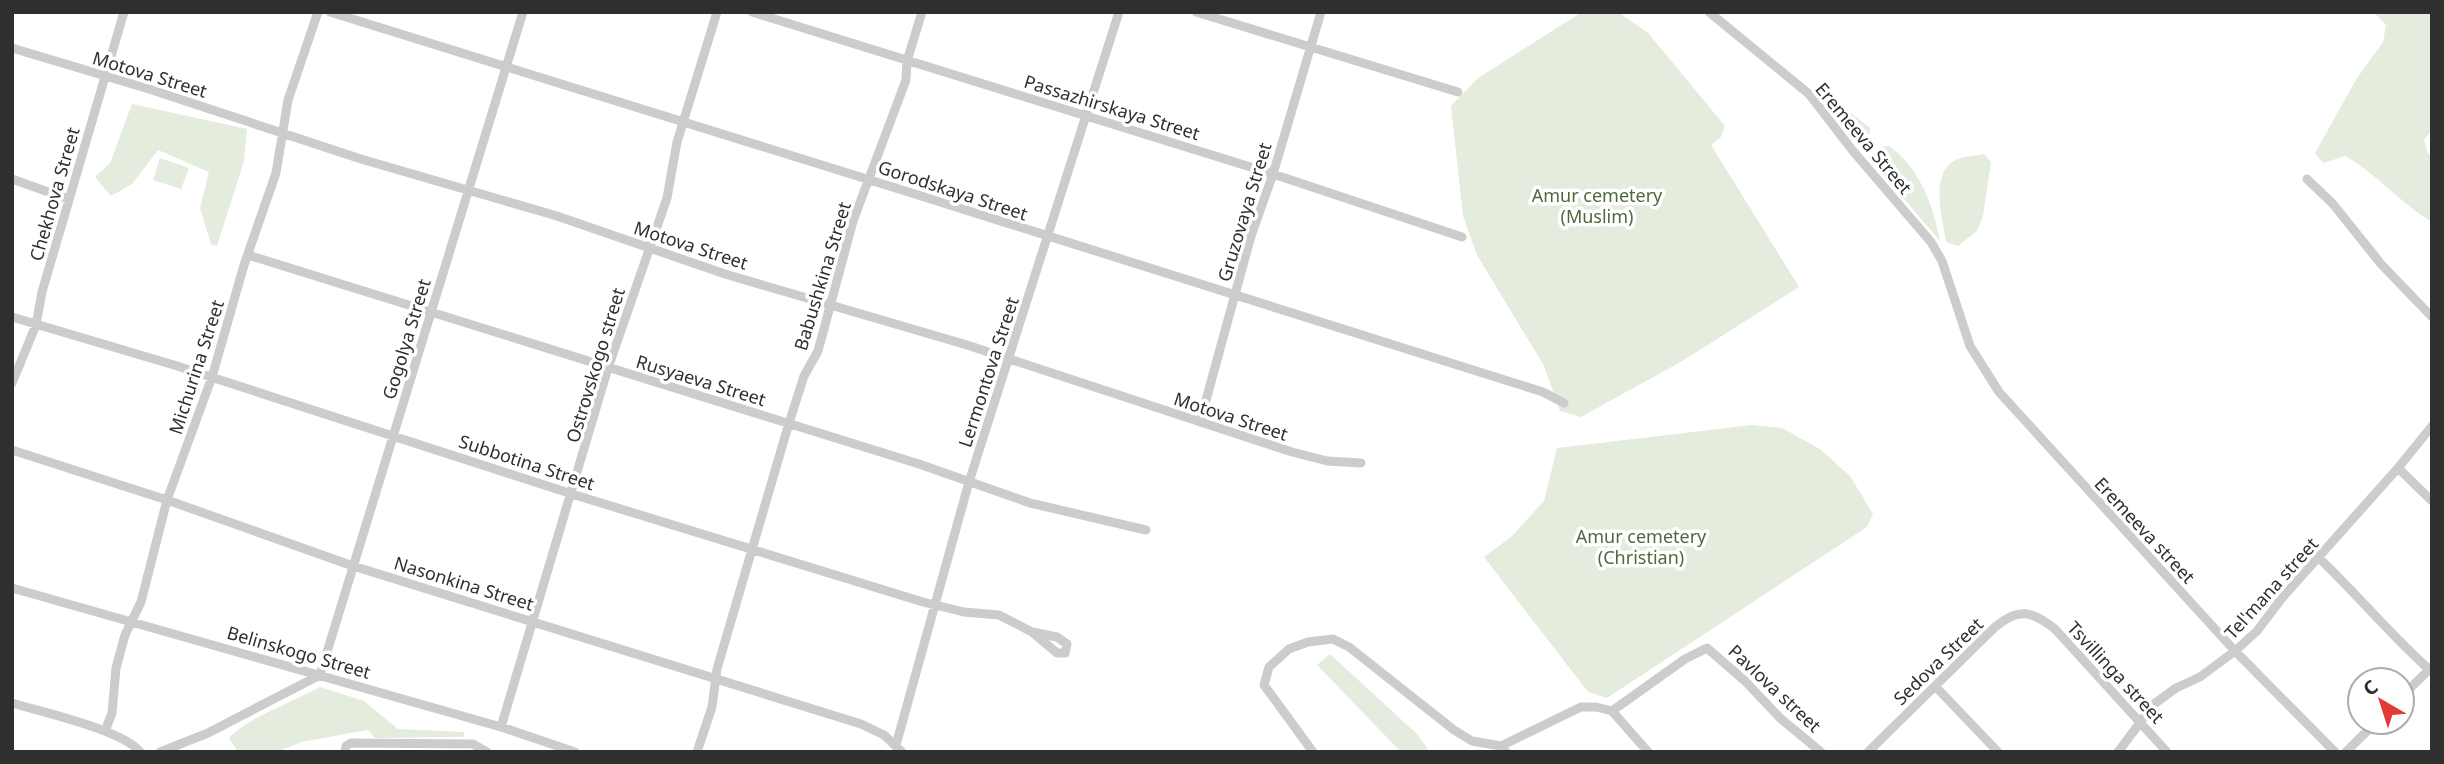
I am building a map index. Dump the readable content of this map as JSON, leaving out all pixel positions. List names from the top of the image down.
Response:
{
  "streets": {
    "street": [
      "Motova Street",
      "Passazhirskaya Street",
      "Gorodskaya Street",
      "Chekhova Street",
      "Gruzovaya Street",
      "Babushkina Street",
      "Gogolya Street",
      "Ostrovskogo street",
      "Michurina Street",
      "Lermontova Street",
      "Rusyaeva Street",
      "Subbotina Street",
      "Eremeeva street",
      "Nasonkina Street",
      "Tel'mana street",
      "Belinskogo Street",
      "Sedova Street",
      "Tsvillinga street",
      "Pavlova street"
    ]
  },
  "crossings": [
    ["Motova Street", "Chekhova Street"],
    ["Motova Street", "Gruzovaya Street"],
    ["Motova Street", "Babushkina Street"],
    ["Motova Street", "Gogolya Street"],
    ["Motova Street", "Ostrovskogo street"],
    ["Motova Street", "Michurina Street"],
    ["Motova Street", "Lermontova Street"],
    ["Passazhirskaya Street", "Gruzovaya Street"],
    ["Passazhirskaya Street", "Babushkina Street"],
    ["Passazhirskaya Street", "Lermontova Street"],
    ["Gorodskaya Street", "Gruzovaya Street"],
    ["Gorodskaya Street", "Babushkina Street"],
    ["Gorodskaya Street", "Gogolya Street"],
    ["Gorodskaya Street", "Ostrovskogo street"],
    ["Gorodskaya Street", "Lermontova Street"],
    ["Chekhova Street", "Subbotina Street"],
    ["Babushkina Street", "Rusyaeva Street"],
    ["Babushkina Street", "Subbotina Street"],
    ["Babushkina Street", "Nasonkina Street"],
    ["Gogolya Street", "Rusyaeva Street"],
    ["Gogolya Street", "Subbotina Street"],
    ["Gogolya Street", "Nasonkina Street"],
    ["Gogolya Street", "Belinskogo Street"],
    ["Ostrovskogo street", "Rusyaeva Street"],
    ["Ostrovskogo street", "Subbotina Street"],
    ["Ostrovskogo street", "Nasonkina Street"],
    ["Ostrovskogo street", "Belinskogo Street"],
    ["Michurina Street", "Rusyaeva Street"],
    ["Michurina Street", "Subbotina Street"],
    ["Michurina Street", "Nasonkina Street"],
    ["Michurina Street", "Belinskogo Street"],
    ["Lermontova Street", "Rusyaeva Street"],
    ["Lermontova Street", "Subbotina Street"],
    ["Lermontova Street", "Nasonkina Street"],
    ["Eremeeva street", "Tel'mana street"],
    ["Tel'mana street", "Tsvillinga street"],
    ["Sedova Street", "Tsvillinga street"]
  ],
  "parks": ["Amur cemetery (Muslim)", "Amur cemetery (Christian)"],
  "north": "top left"
}
